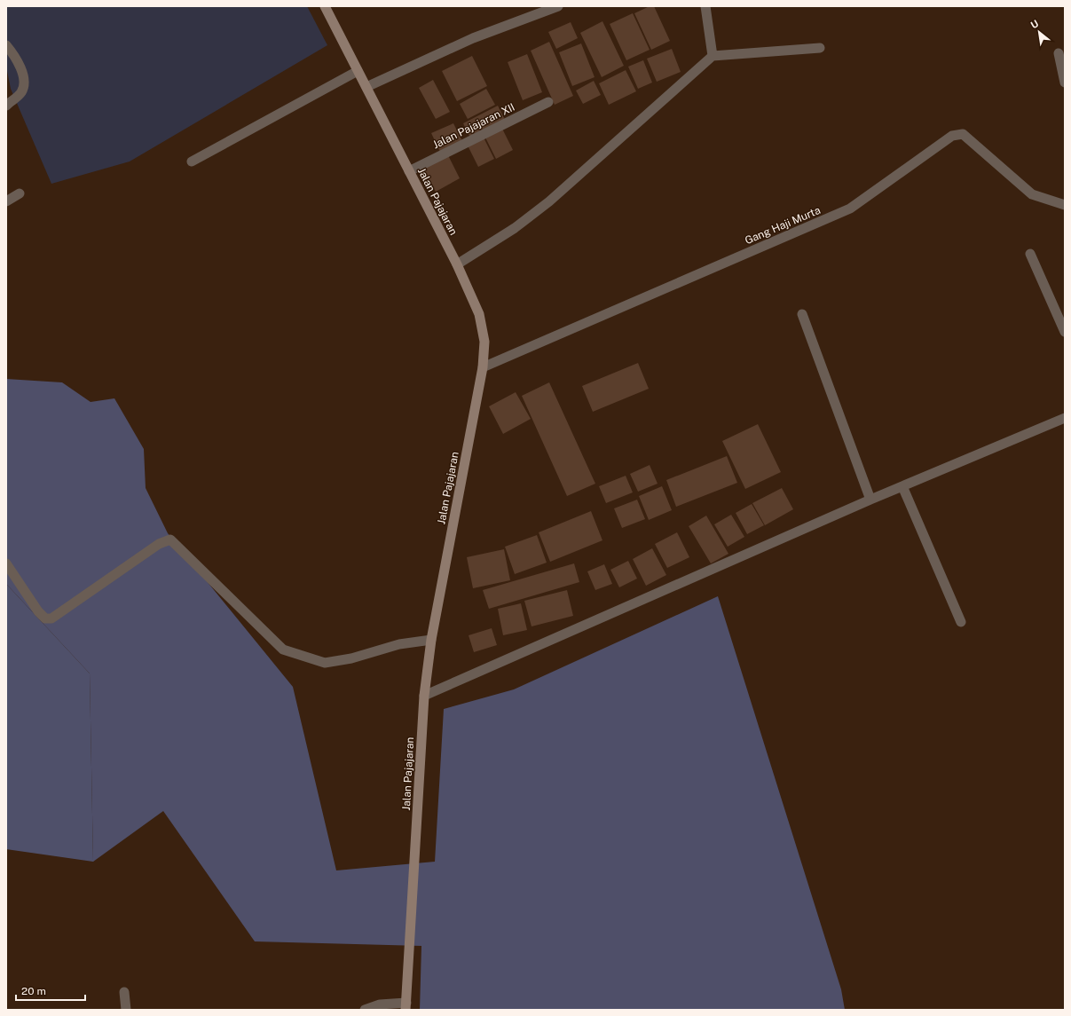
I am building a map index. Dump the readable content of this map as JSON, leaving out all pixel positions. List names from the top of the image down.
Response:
{
  "streets": {
    "main road": ["Jalan Pajajaran"],
    "street": ["Jalan Pajajaran XII", "Gang Haji Murta"]
  },
  "crossings": [
    ["Jalan Pajajaran XII", "Jalan Pajajaran"],
    ["Jalan Pajajaran", "Gang Haji Murta"]
  ],
  "scale_bar": "20 m",
  "north": "top left"
}
